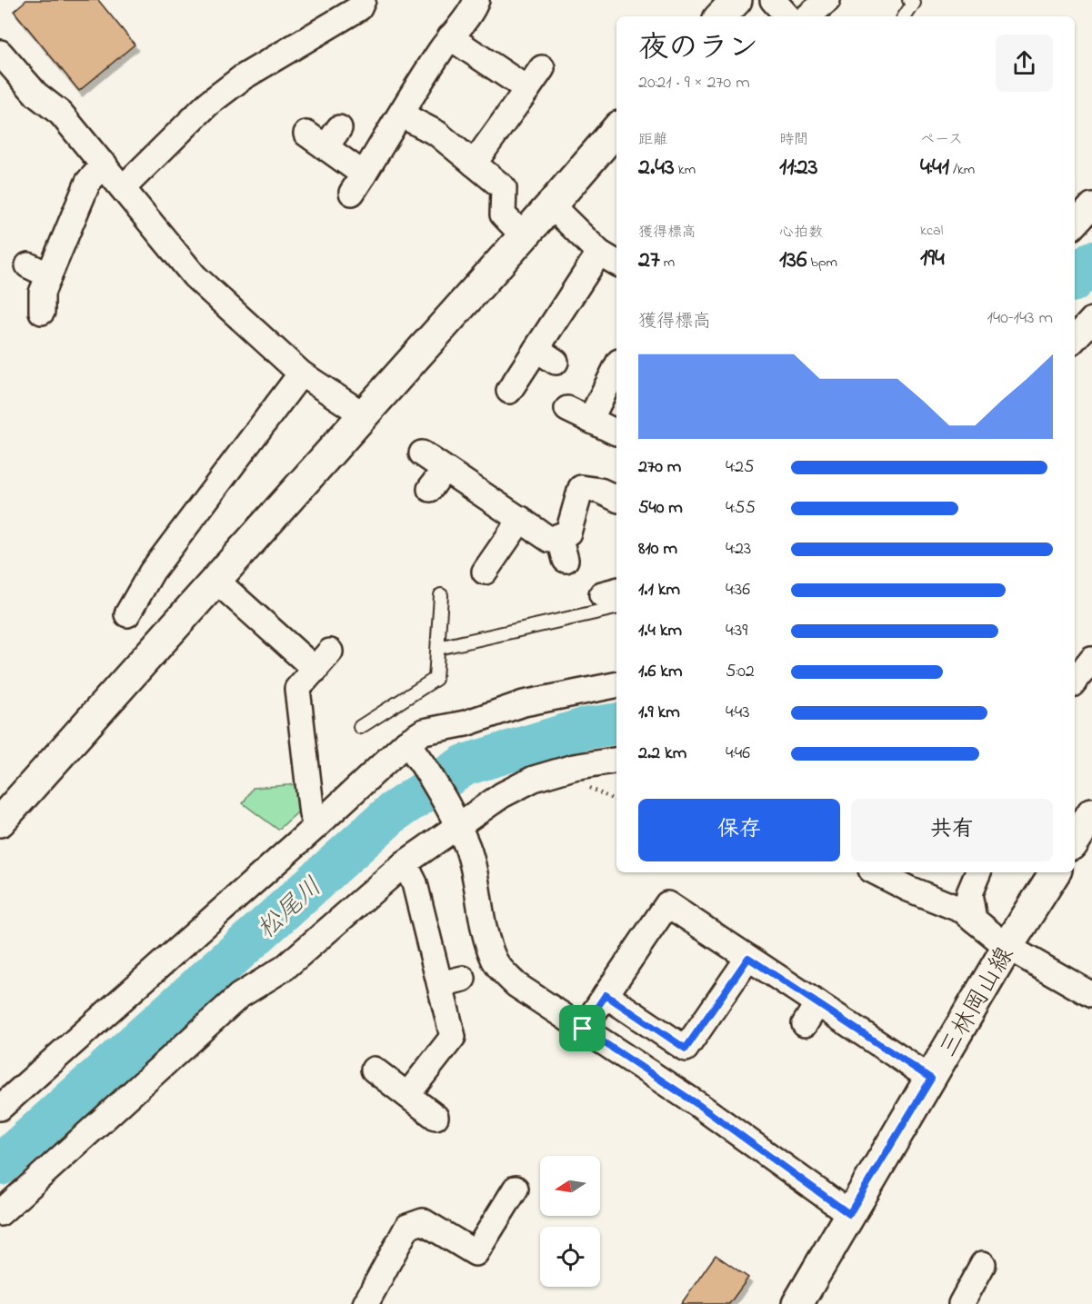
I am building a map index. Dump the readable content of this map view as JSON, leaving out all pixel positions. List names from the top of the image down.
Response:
{
  "streets": {
    "street": ["三林岡山線"]
  },
  "water": ["松尾川"],
  "north": "left",
  "page": {
    "heading": ["夜のラン", "20:21 · 9 × 270 m"],
    "stats": [
      ["距離", "2.43 km"],
      ["時間", "11:23"],
      ["ペース", "4:41 /km"],
      ["獲得標高", "27 m"],
      ["心拍数", "136 bpm"],
      ["kcal", "194"]
    ],
    "chart": ["獲得標高", "140–143 m"],
    "list": [
      {
        "name": "270 m",
        "note": "4:25"
      },
      {
        "name": "540 m",
        "note": "4:55"
      },
      {
        "name": "810 m",
        "note": "4:23"
      },
      {
        "name": "1.1 km",
        "note": "4:36"
      },
      {
        "name": "1.4 km",
        "note": "4:39"
      },
      {
        "name": "1.6 km",
        "note": "5:02"
      },
      {
        "name": "1.9 km",
        "note": "4:43"
      },
      {
        "name": "2.2 km",
        "note": "4:46"
      }
    ],
    "buttons": ["保存", "共有"]
  }
}
